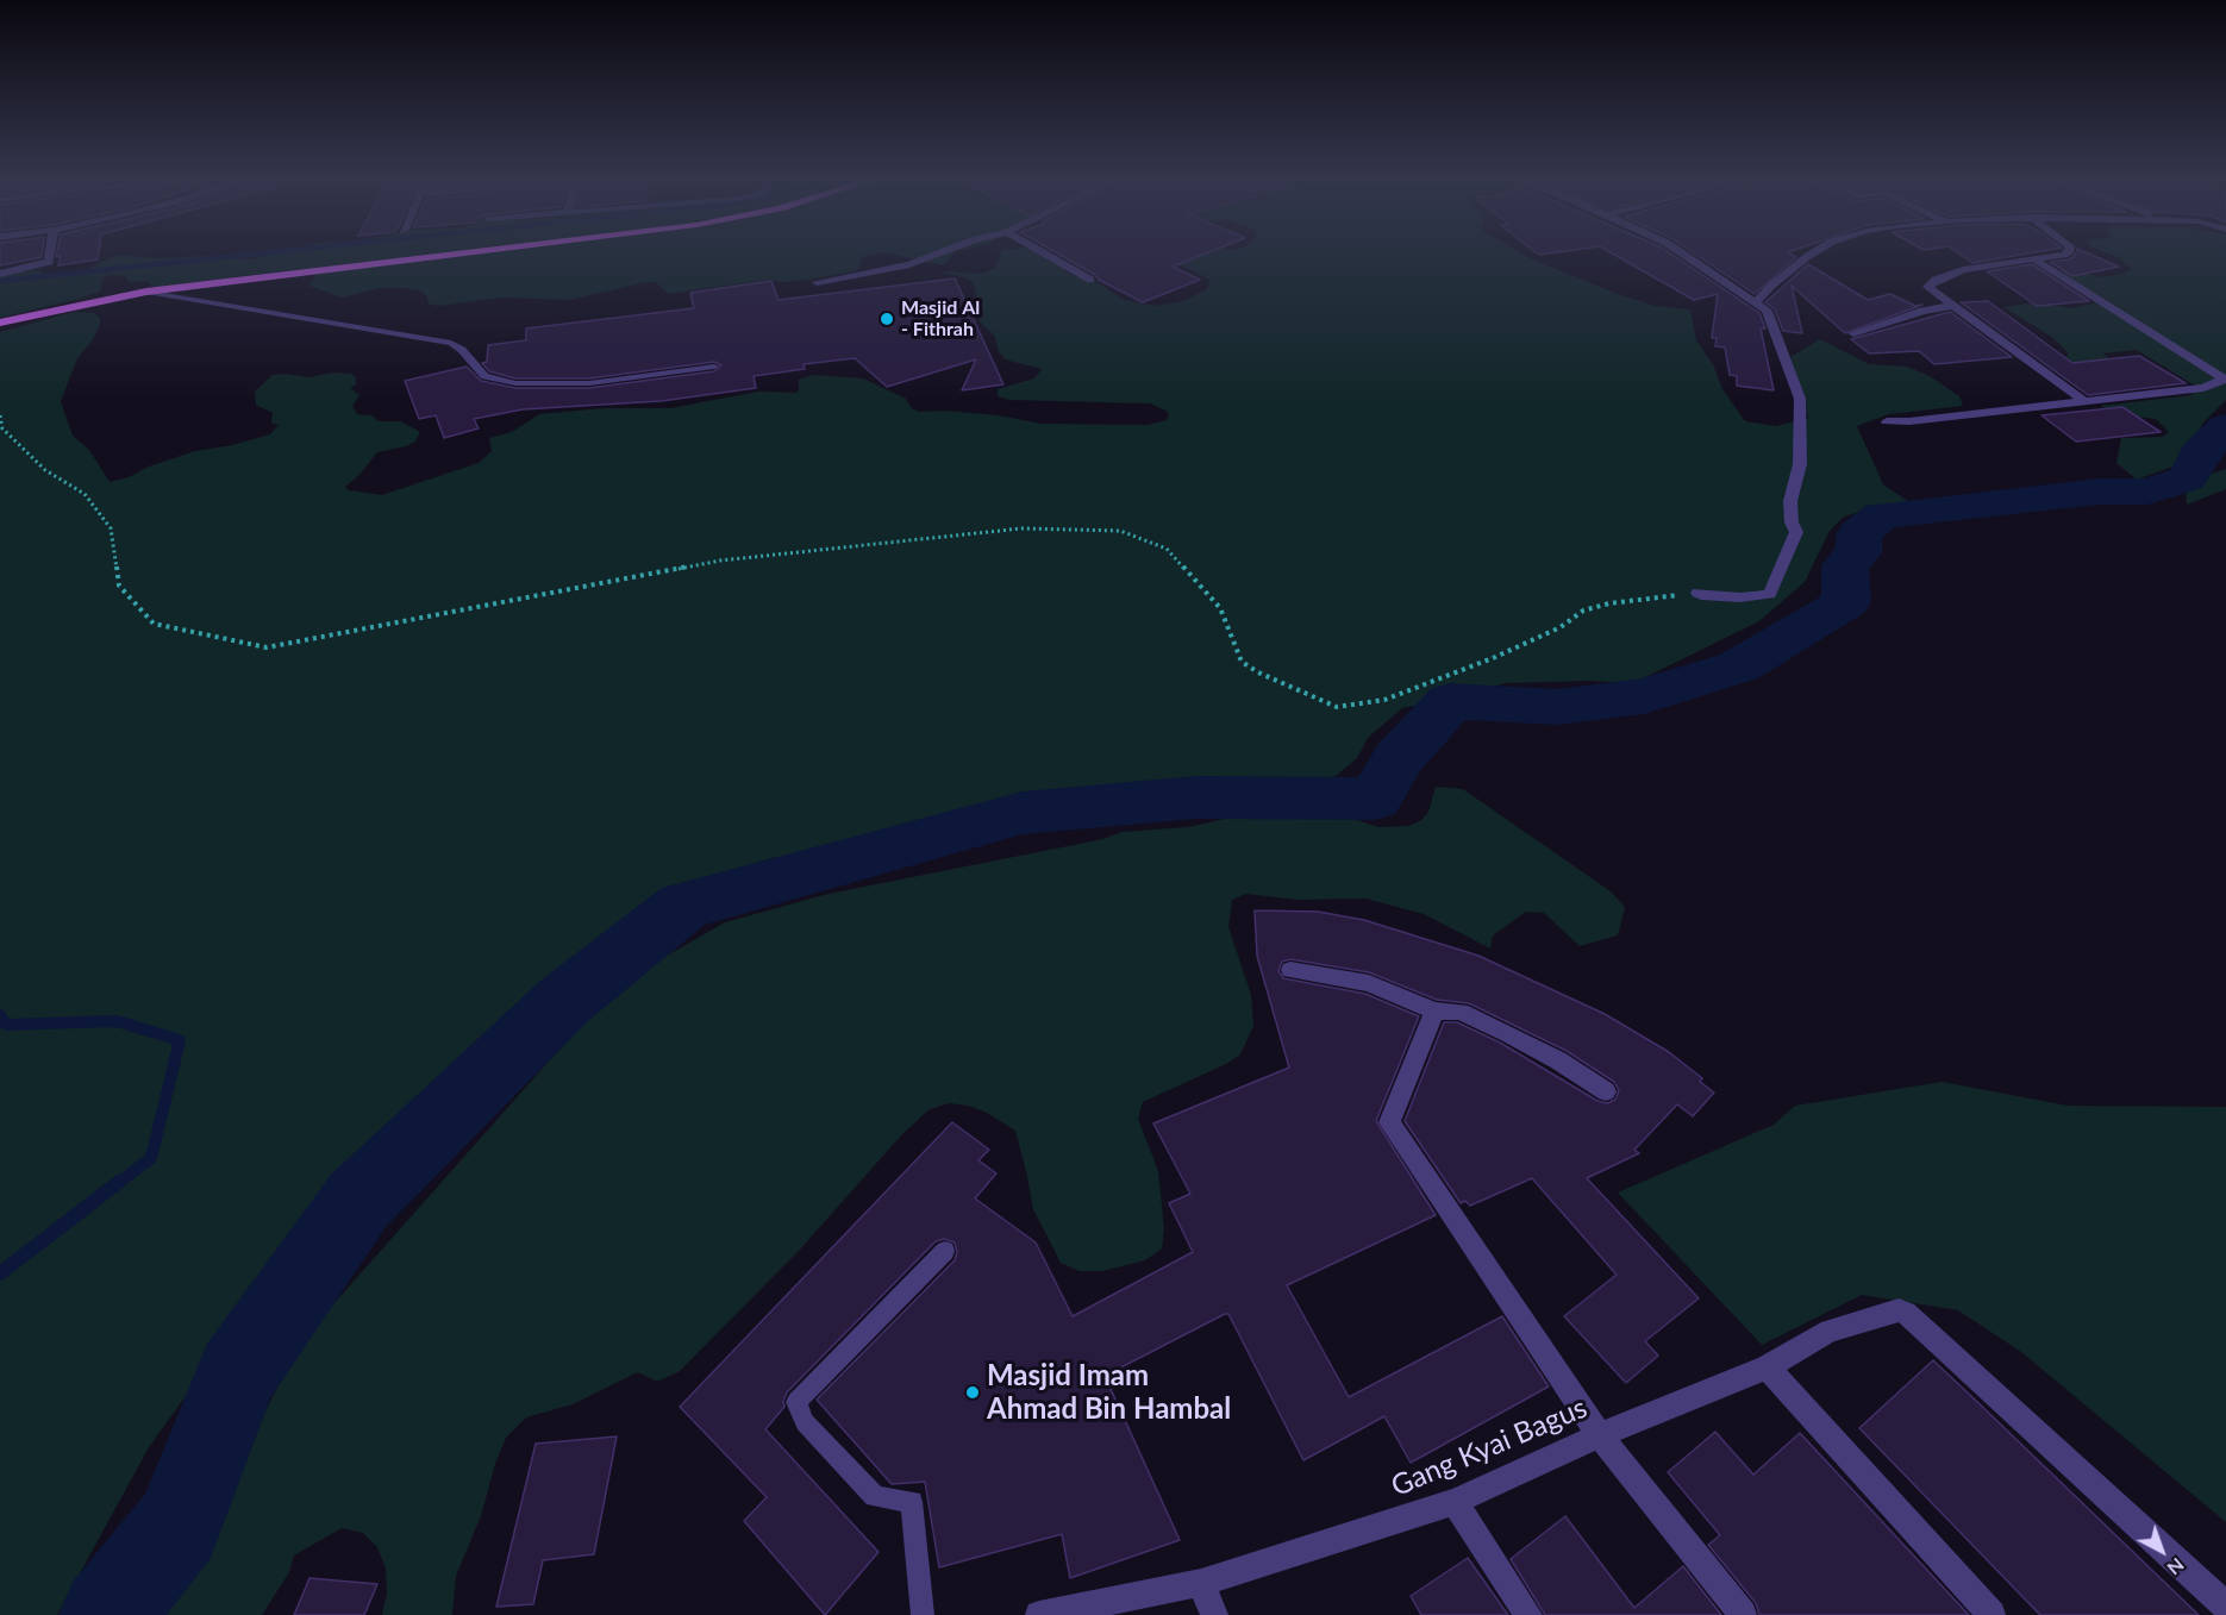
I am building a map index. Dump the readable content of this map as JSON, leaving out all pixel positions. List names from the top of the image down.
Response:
{
  "streets": {
    "street": ["Gang Kyai Bagus"]
  },
  "places": ["Masjid Al - Fithrah", "Masjid Imam Ahmad Bin Hambal"],
  "north": "bottom right"
}
